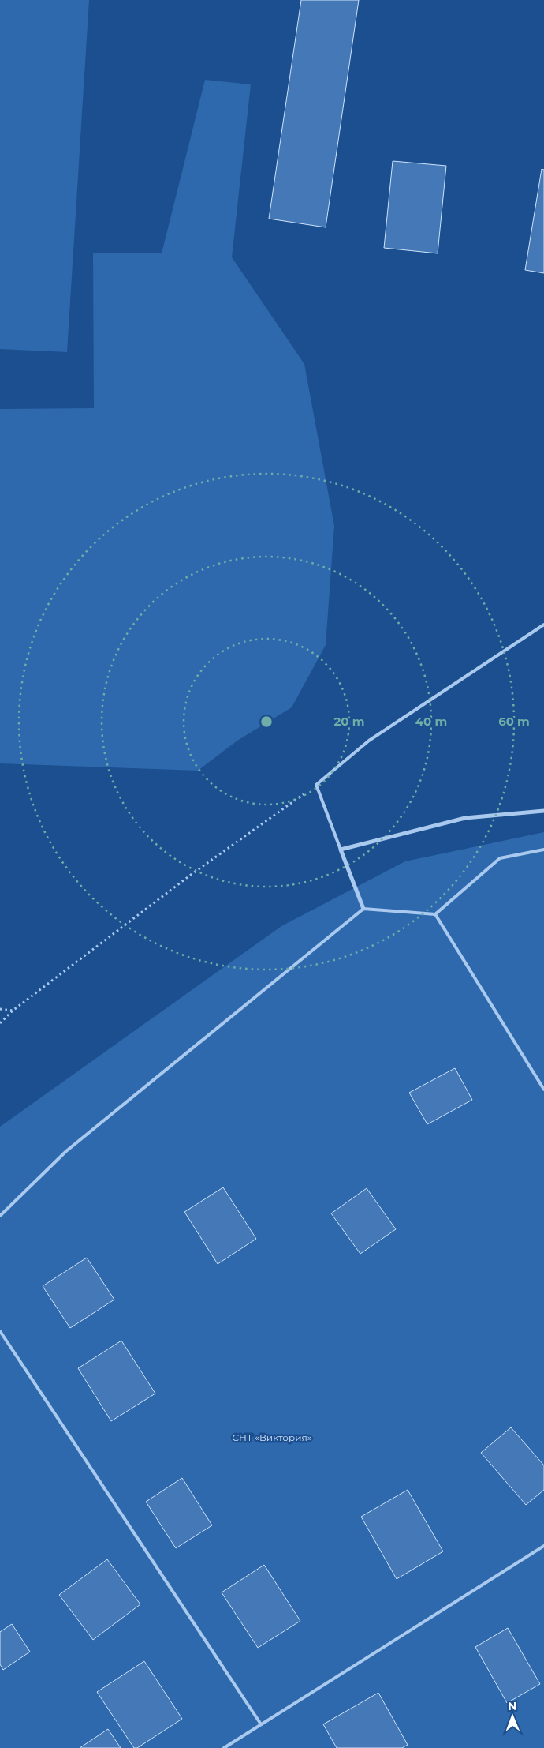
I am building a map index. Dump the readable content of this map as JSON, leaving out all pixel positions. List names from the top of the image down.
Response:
{
  "parks": ["СНТ «Виктория»"],
  "north": "top",
  "rings": ["20 m", "40 m", "60 m"]
}
